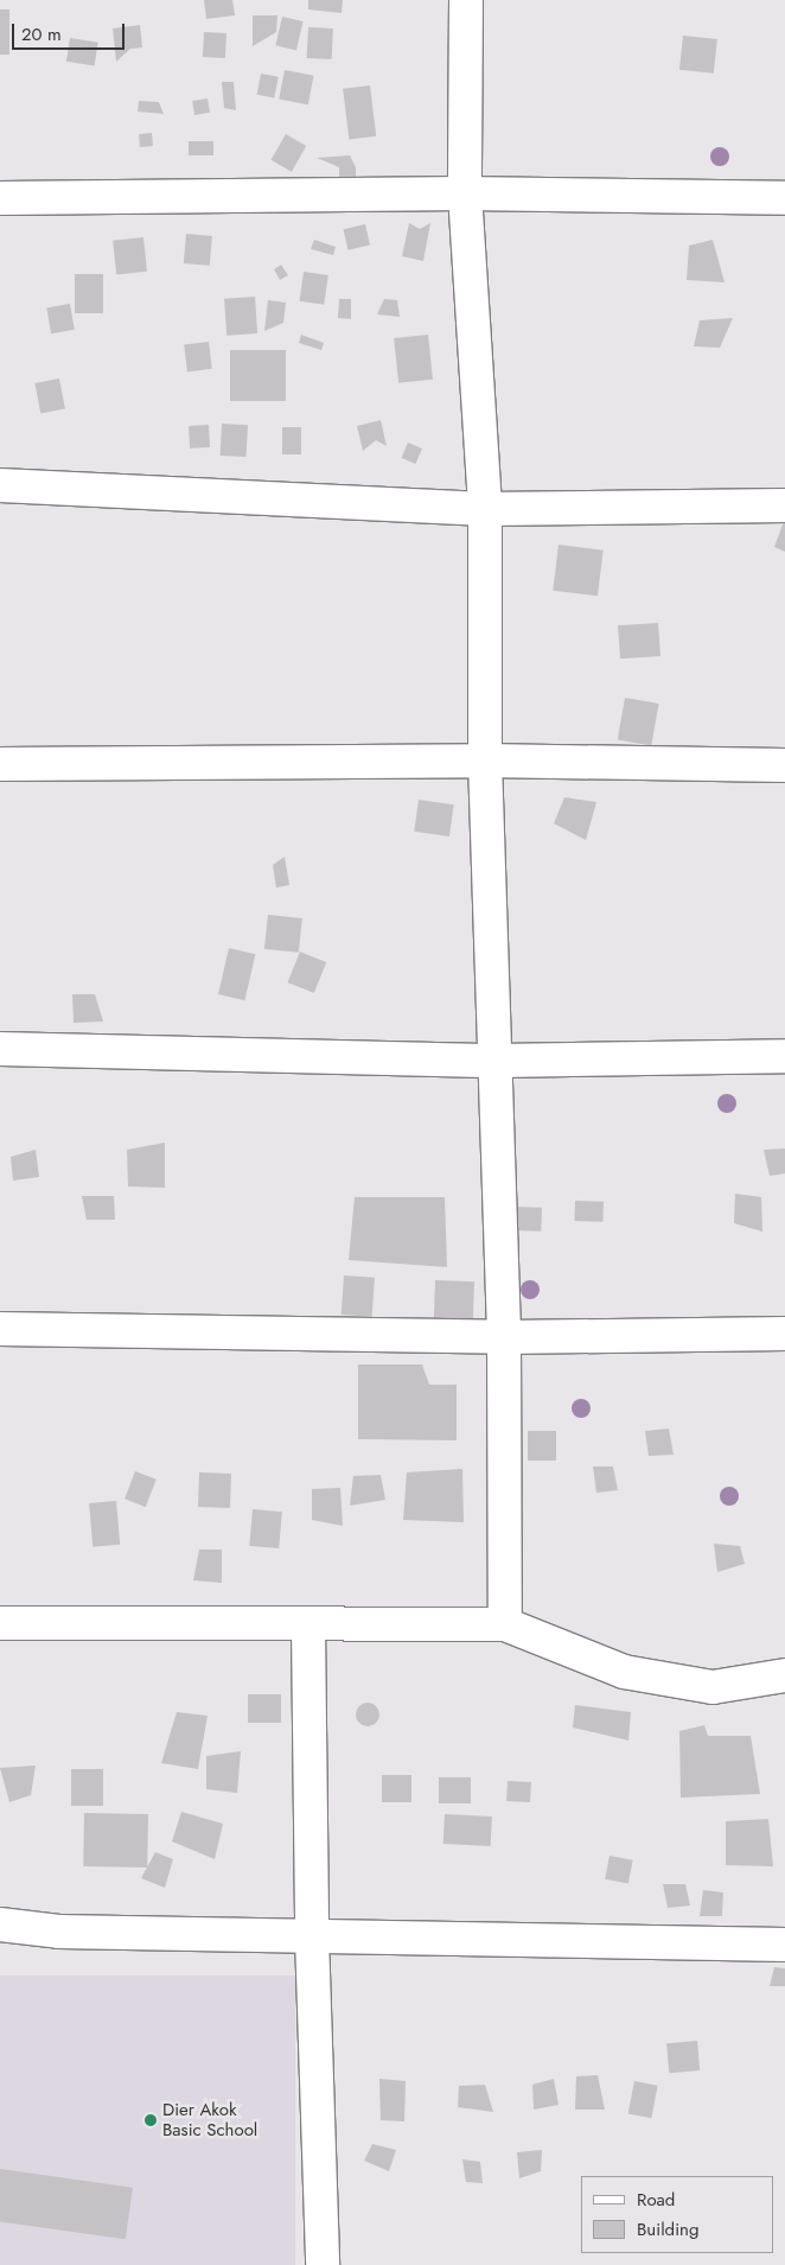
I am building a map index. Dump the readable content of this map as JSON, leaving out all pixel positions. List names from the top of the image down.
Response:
{
  "places": ["Dier Akok Basic School"],
  "legend": ["Road", "Building"],
  "scale_bar": "20 m"
}
